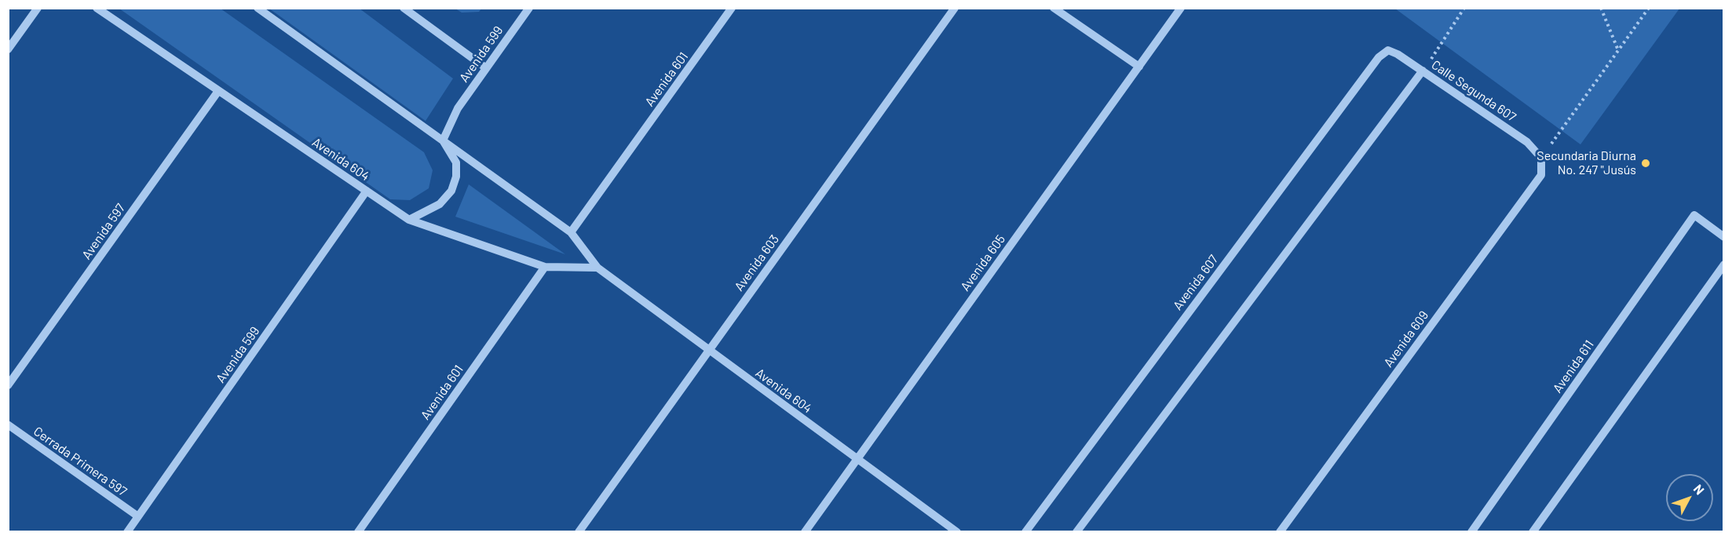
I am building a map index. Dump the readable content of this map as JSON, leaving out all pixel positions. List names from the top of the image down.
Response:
{
  "streets": {
    "street": [
      "Avenida 599",
      "Avenida 601",
      "Calle Segunda 607",
      "Avenida 604",
      "Avenida 597",
      "Avenida 603",
      "Avenida 605",
      "Avenida 607",
      "Avenida 609",
      "Avenida 611",
      "Cerrada Primera 597"
    ]
  },
  "crossings": [
    ["Avenida 599", "Avenida 604"],
    ["Avenida 599", "Cerrada Primera 597"],
    ["Avenida 601", "Avenida 604"],
    ["Calle Segunda 607", "Avenida 607"],
    ["Calle Segunda 607", "Avenida 609"],
    ["Avenida 604", "Avenida 597"],
    ["Avenida 604", "Avenida 603"],
    ["Avenida 604", "Avenida 605"]
  ],
  "places": ["Secundaria Diurna No. 247 \"Jusús"],
  "north": "top right"
}
